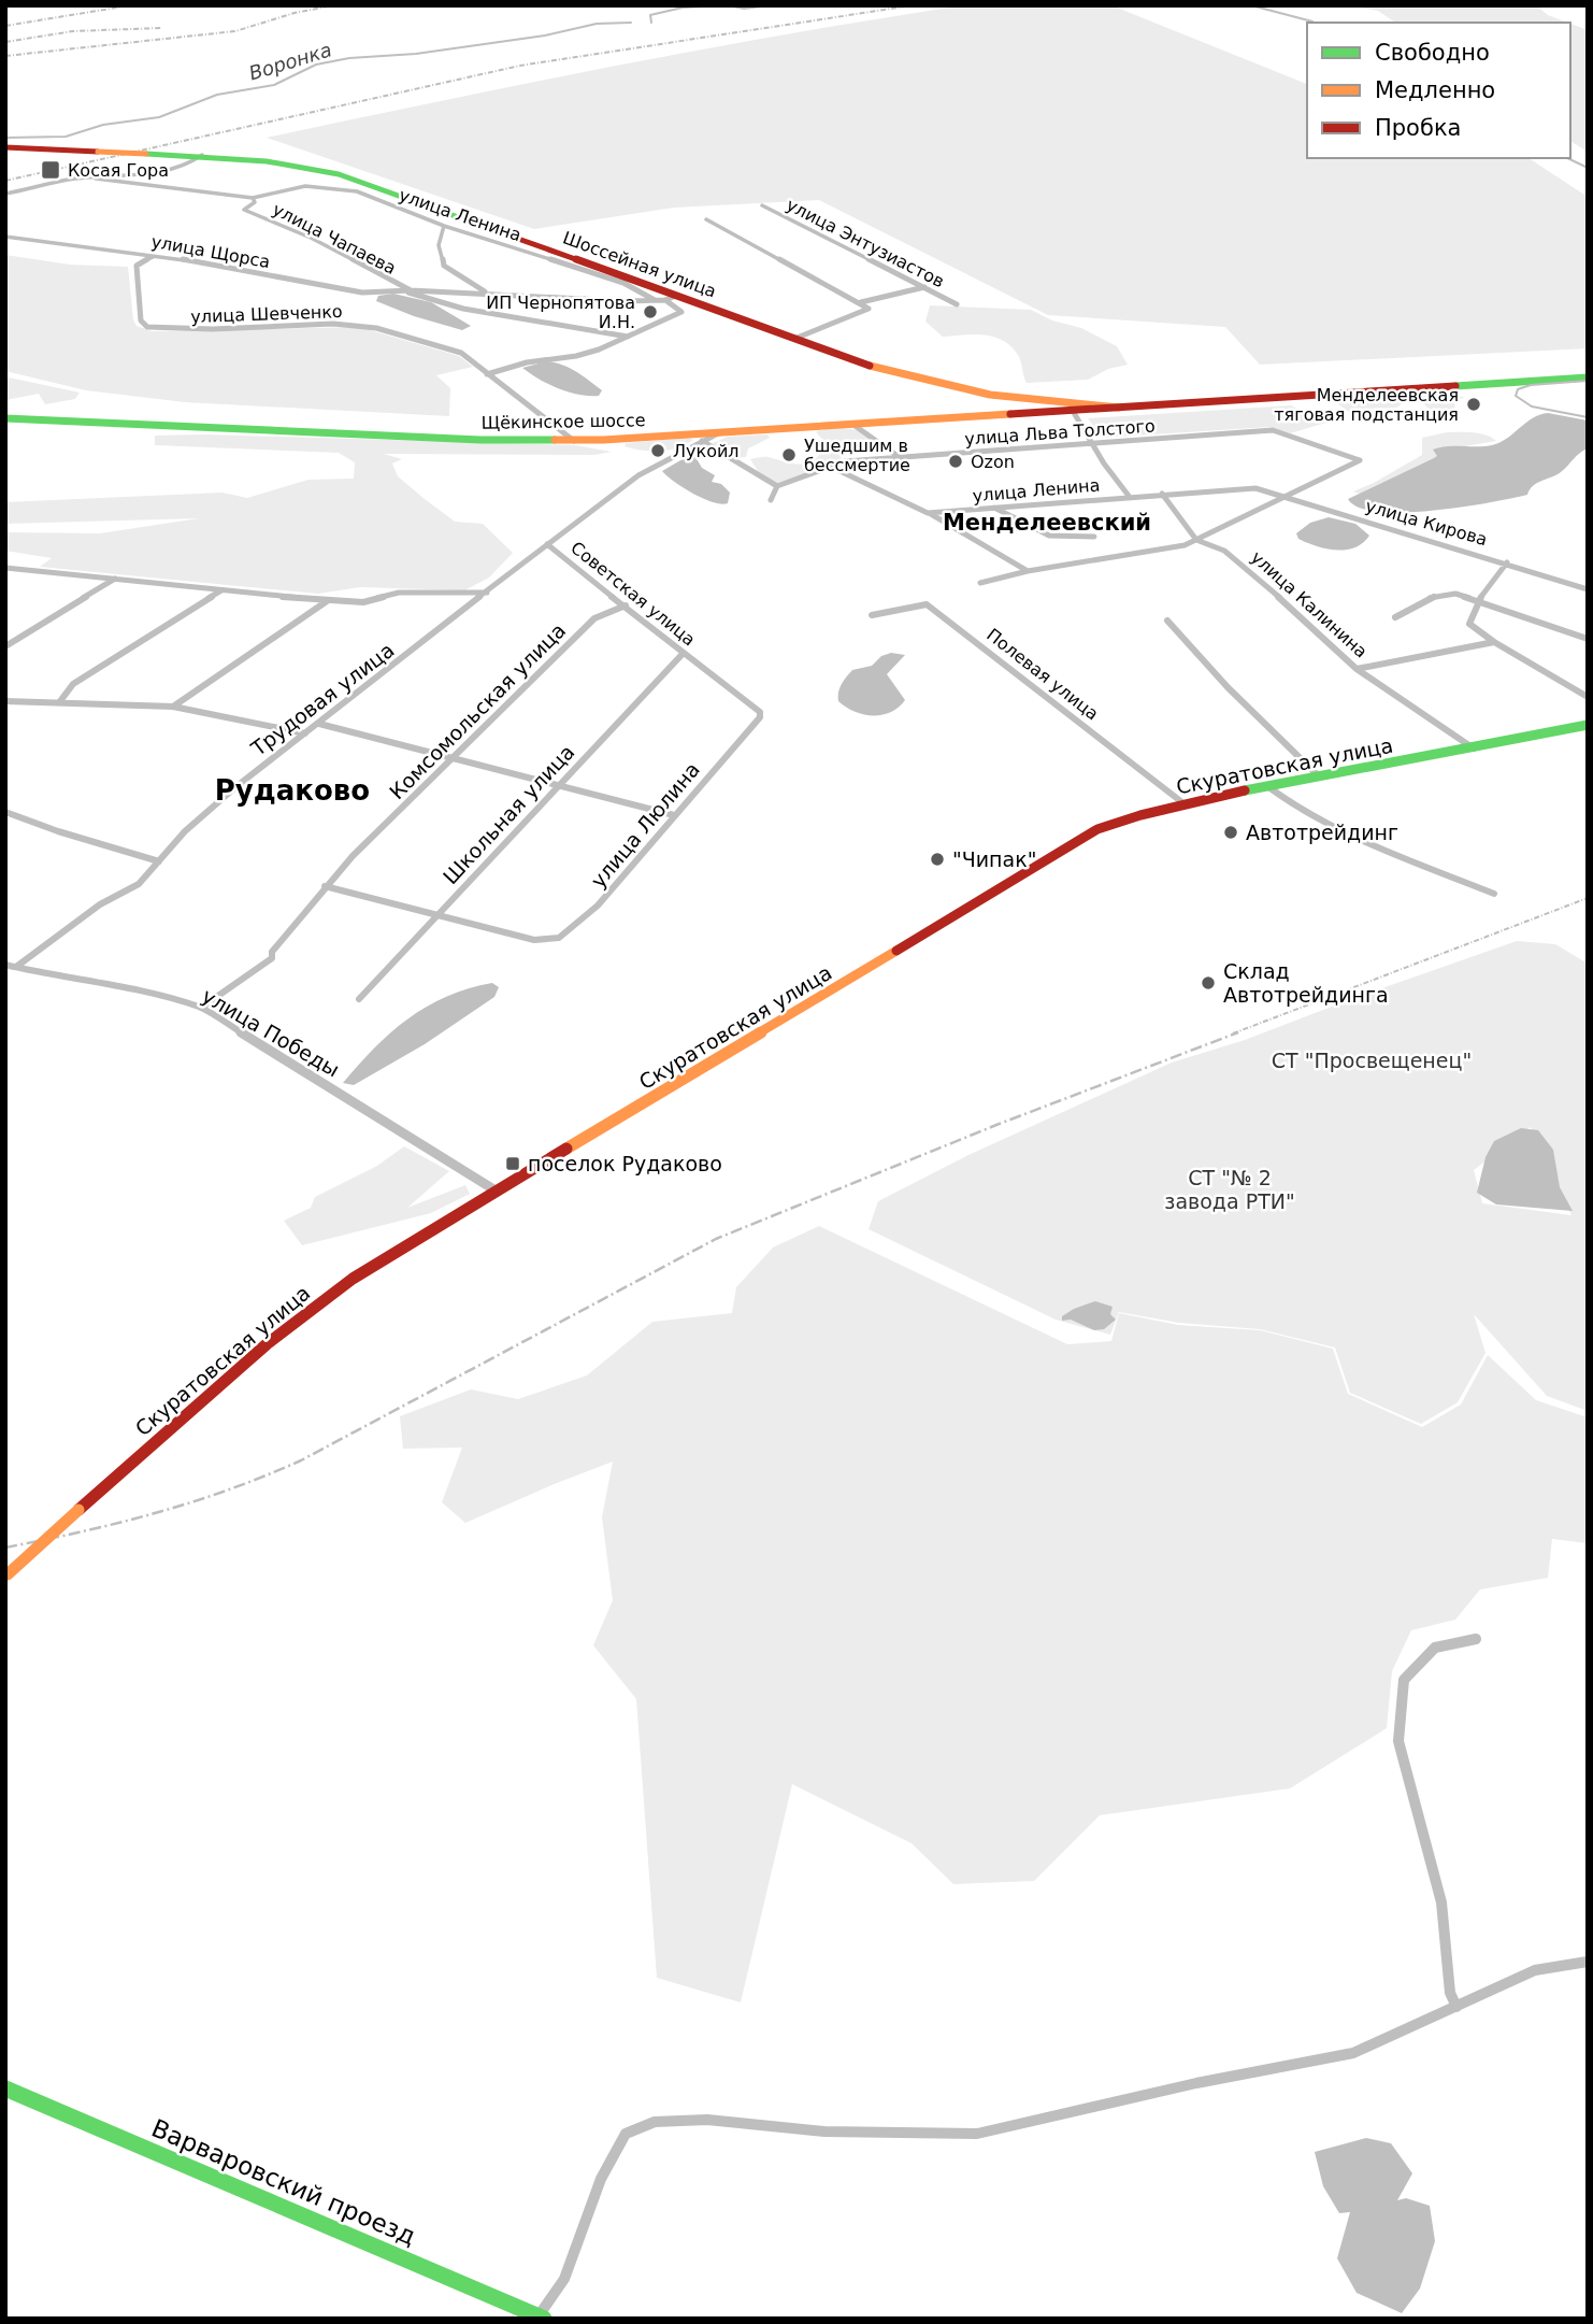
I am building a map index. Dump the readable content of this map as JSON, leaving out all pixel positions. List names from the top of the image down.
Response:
{
  "streets": {
    "main road": [
      "Шоссейная улица",
      "Щёкинское шоссе",
      "Скуратовская улица",
      "Варваровский проезд"
    ],
    "street": [
      "улица Ленина",
      "улица Чапаева",
      "улица Энтузиастов",
      "улица Щорса",
      "улица Шевченко",
      "улица Льва Толстого",
      "улица Кирова",
      "Советская улица",
      "улица Калинина",
      "Полевая улица",
      "Трудовая улица",
      "Комсомольская улица",
      "Школьная улица",
      "улица Люлина",
      "улица Победы"
    ]
  },
  "crossings": [
    ["улица Ленина", "улица Чапаева"],
    ["улица Ленина", "улица Щорса"],
    ["улица Ленина", "Шоссейная улица"],
    ["улица Ленина", "улица Льва Толстого"],
    ["улица Ленина", "улица Кирова"],
    ["улица Чапаева", "улица Щорса"],
    ["улица Щорса", "улица Шевченко"],
    ["Шоссейная улица", "Щёкинское шоссе"],
    ["улица Шевченко", "Щёкинское шоссе"],
    ["Щёкинское шоссе", "Советская улица"],
    ["улица Льва Толстого", "улица Кирова"],
    ["Советская улица", "Трудовая улица"],
    ["Советская улица", "Комсомольская улица"],
    ["Советская улица", "Школьная улица"],
    ["Советская улица", "улица Люлина"],
    ["улица Калинина", "Скуратовская улица"],
    ["Полевая улица", "Скуратовская улица"],
    ["Трудовая улица", "улица Победы"],
    ["Комсомольская улица", "улица Победы"],
    ["Скуратовская улица", "улица Победы"],
    ["Школьная улица", "улица Люлина"]
  ],
  "districts": ["Менделеевский", "Рудаково"],
  "water": ["Воронка"],
  "parks": ["СТ \"Просвещенец\"", "СТ \"№ 2 завода РТИ\""],
  "places": {
    "transit": ["Косая Гора", "поселок Рудаково"],
    "other": [
      "ИП Чернопятова И.Н.",
      "Менделеевская тяговая подстанция",
      "Лукойл",
      "Ушедшим в бессмертие",
      "Ozon",
      "Автотрейдинг",
      "\"Чипак\"",
      "Склад Автотрейдинга"
    ]
  },
  "legend": ["Свободно", "Медленно", "Пробка"]
}
